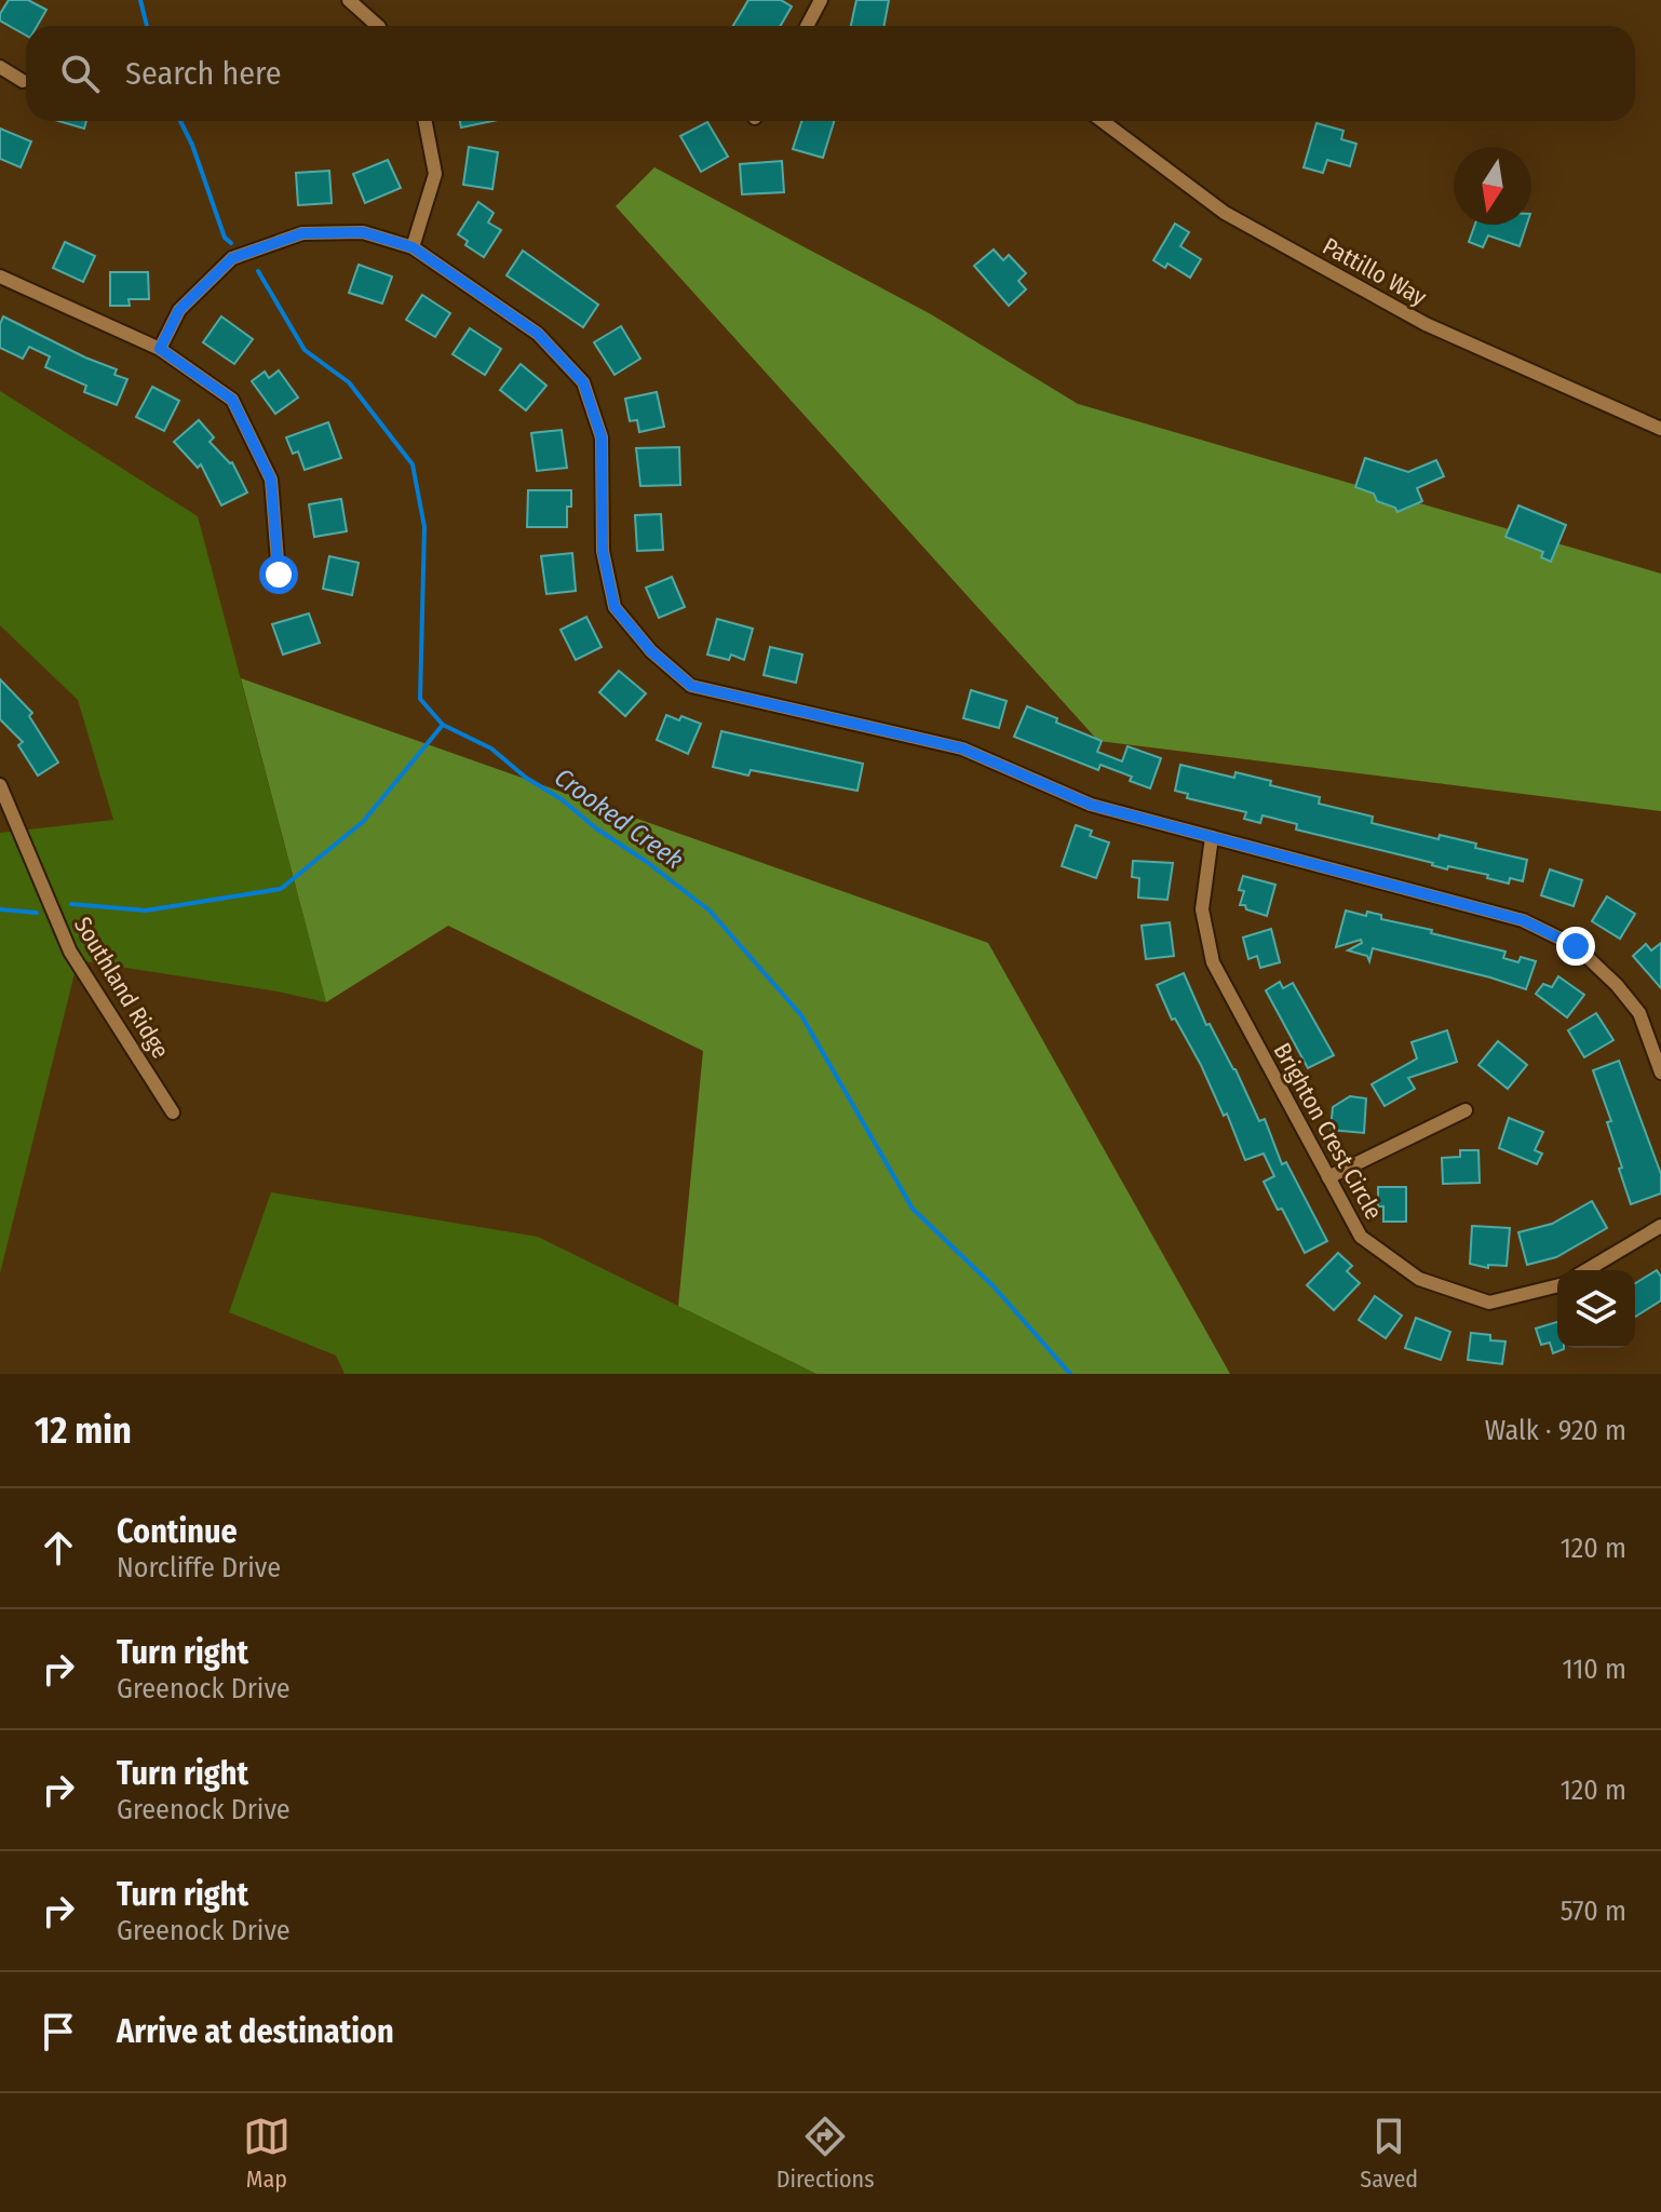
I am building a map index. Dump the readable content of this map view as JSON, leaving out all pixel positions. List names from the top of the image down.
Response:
{
  "streets": {
    "street": ["Pattillo Way", "Southland Ridge", "Brighton Crest Circle"]
  },
  "water": ["Crooked Creek"],
  "north": "bottom",
  "page": {
    "search": "Search here",
    "heading": ["12 min", "Walk · 920 m"],
    "list": [
      ["Continue", "Norcliffe Drive", "120 m"],
      ["Turn right", "Greenock Drive", "110 m"],
      ["Turn right", "Greenock Drive", "120 m"],
      ["Turn right", "Greenock Drive", "570 m"],
      "Arrive at destination"
    ],
    "nav": ["Map", "Directions", "Saved"]
  }
}
